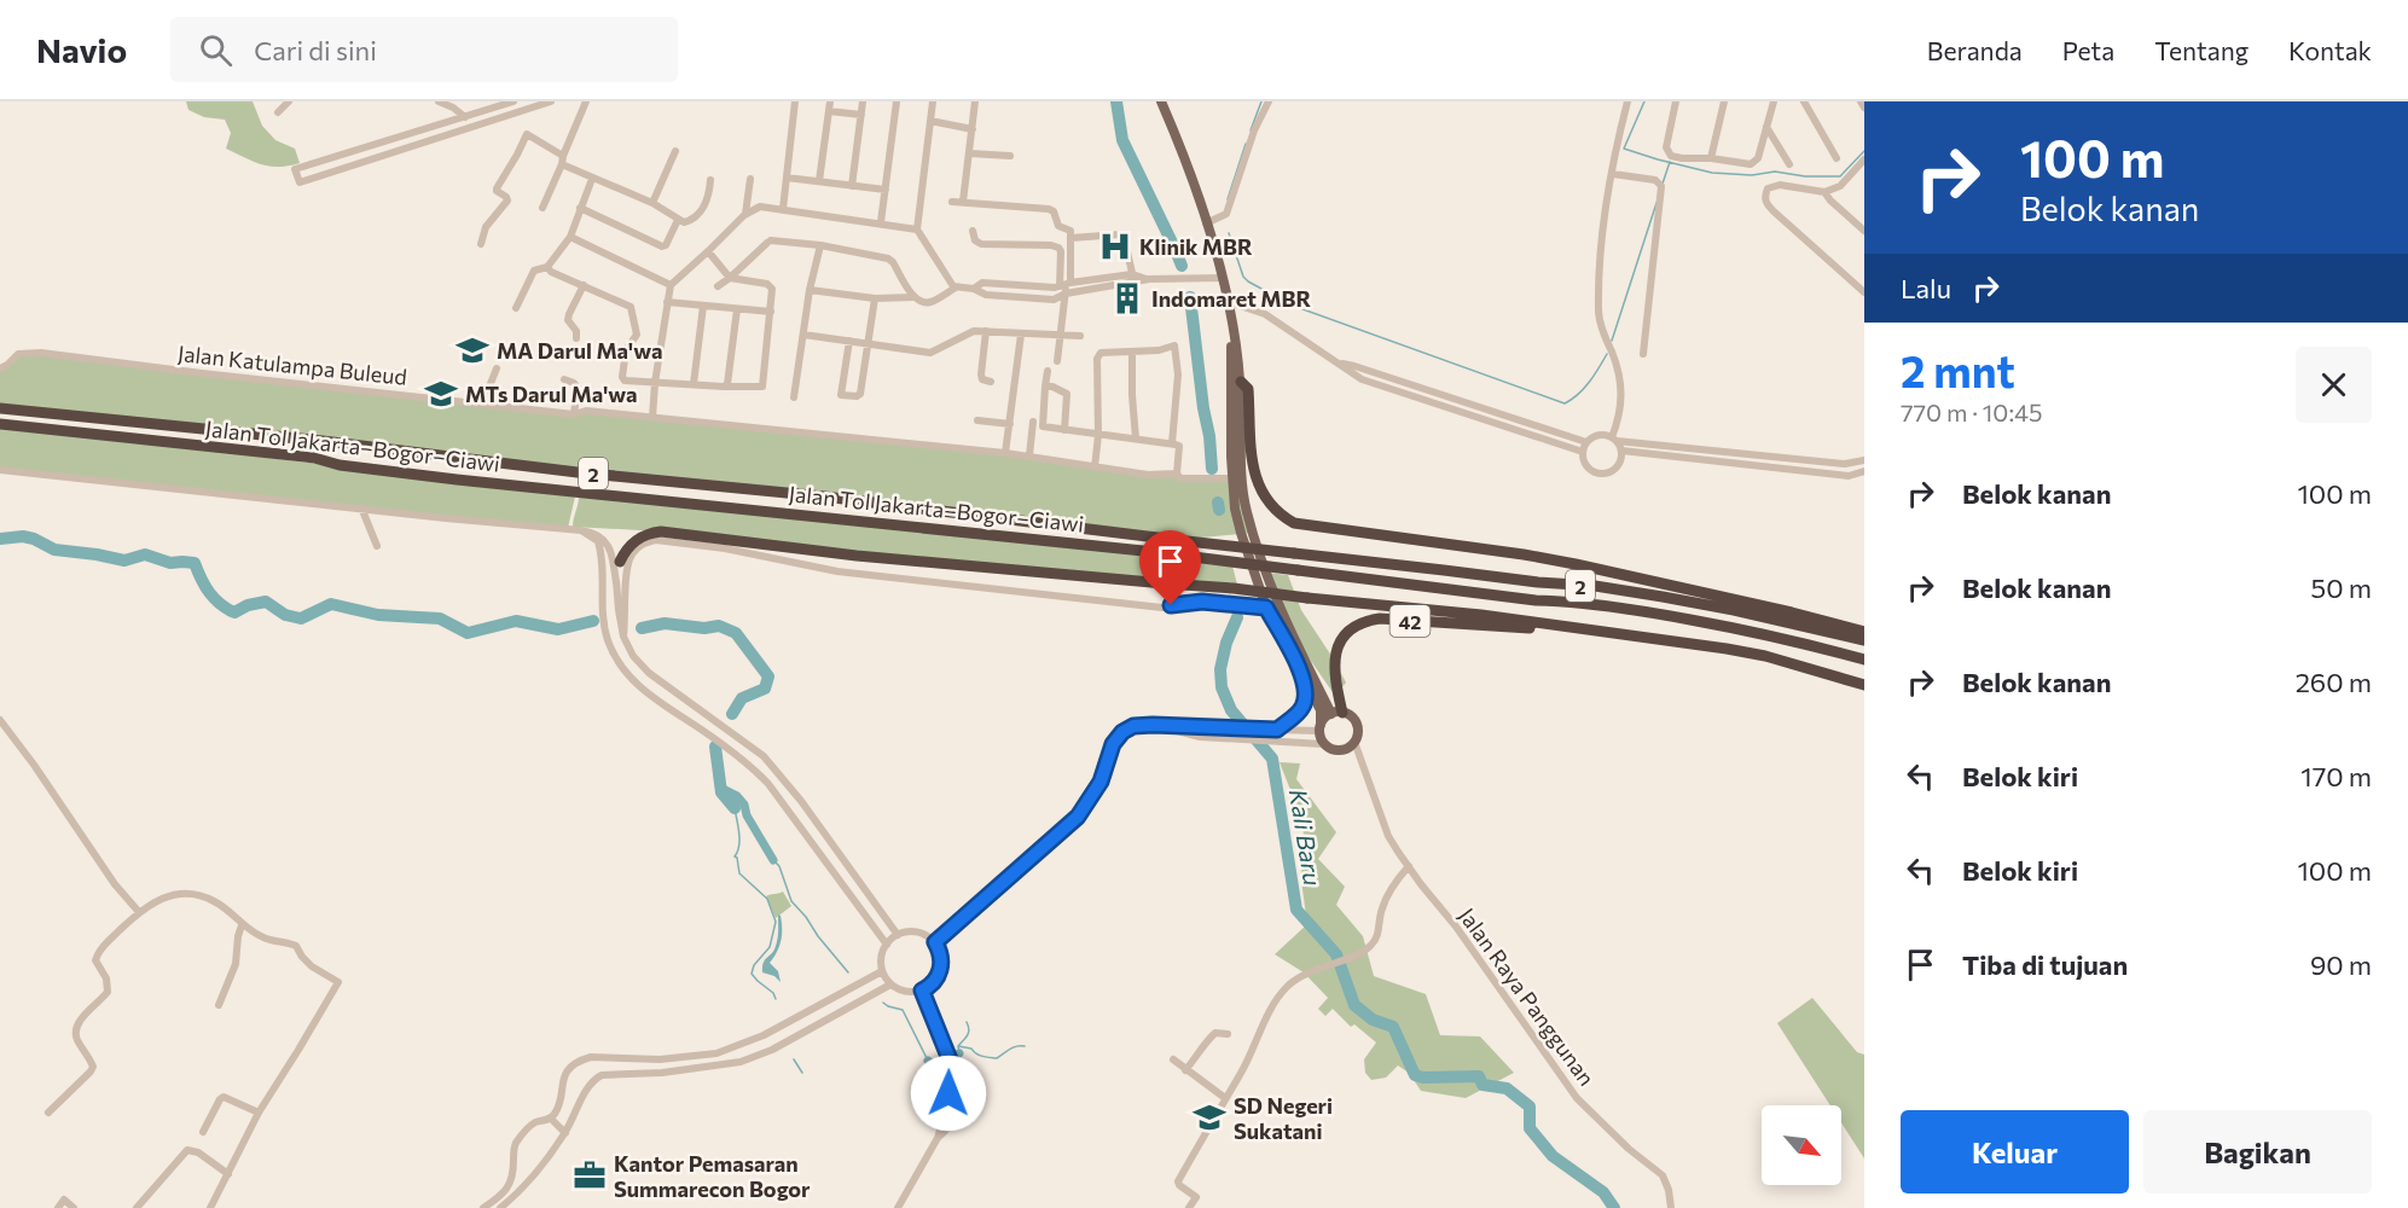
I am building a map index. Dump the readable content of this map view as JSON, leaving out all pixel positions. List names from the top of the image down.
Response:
{
  "streets": {
    "highway": ["Jalan Tol Jakarta–Bogor–Ciawi", "2", "42"],
    "street": ["Jalan Katulampa Buleud", "Jalan Raya Panggunan"]
  },
  "crossings": [
    ["42", "Jalan Raya Panggunan"]
  ],
  "water": ["Kali Baru"],
  "places": {
    "hospital": ["Klinik MBR"],
    "building": ["Indomaret MBR"],
    "school or university": ["MA Darul Ma'wa", "MTs Darul Ma'wa", "SD Negeri Sukatani"],
    "office": ["Kantor Pemasaran Summarecon Bogor"]
  },
  "north": "bottom right",
  "page": {
    "header": "Navio",
    "search": "Cari di sini",
    "nav": [
      "Beranda",
      "Peta",
      "Tentang",
      "Kontak"
    ],
    "turn": ["100 m", "Belok kanan"],
    "then": "Lalu",
    "heading": ["2 mnt", "770 m · 10:45"],
    "list": [
      {
        "name": "Belok kanan",
        "value": "100 m"
      },
      {
        "name": "Belok kanan",
        "value": "50 m"
      },
      {
        "name": "Belok kanan",
        "value": "260 m"
      },
      {
        "name": "Belok kiri",
        "value": "170 m"
      },
      {
        "name": "Belok kiri",
        "value": "100 m"
      },
      {
        "name": "Tiba di tujuan",
        "value": "90 m"
      }
    ],
    "buttons": ["Keluar", "Bagikan"]
  }
}
